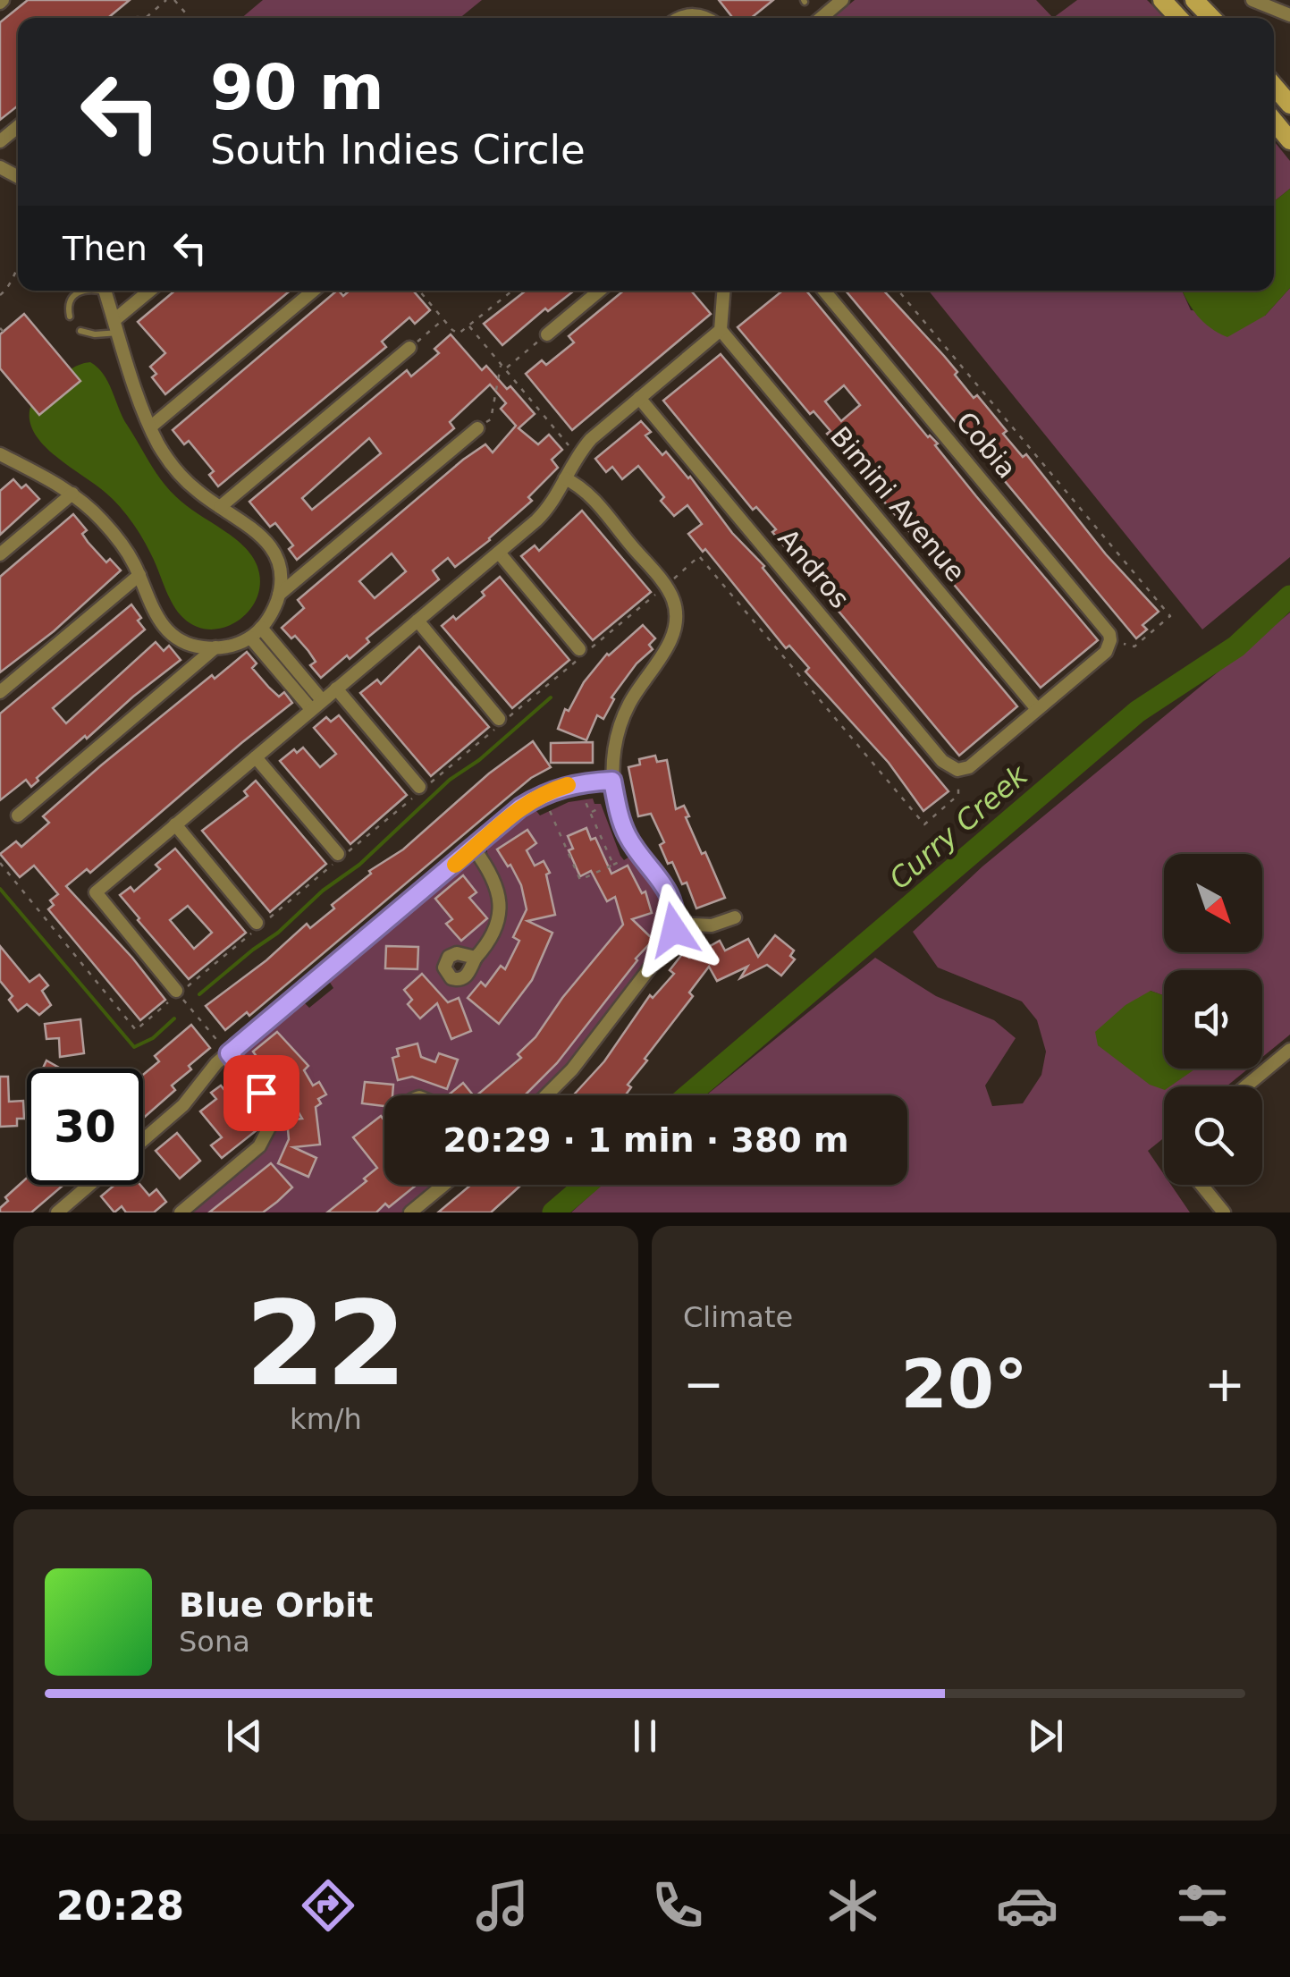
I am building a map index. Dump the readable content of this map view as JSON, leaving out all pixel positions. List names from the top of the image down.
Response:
{
  "streets": {
    "street": ["Cobia", "Bimini Avenue", "Andros"]
  },
  "water": ["Curry Creek"],
  "north": "bottom right",
  "page": {
    "turn": ["90 m", "South Indies Circle"],
    "then": "Then",
    "limit": "30",
    "trip": "20:29 · 1 min · 380 m",
    "tile": [
      ["22", "km/h"],
      "Climate"
    ],
    "heat": ["−", "20°", "+"],
    "song": ["Blue Orbit", "Sona"],
    "tabs": "20:28"
  }
}
